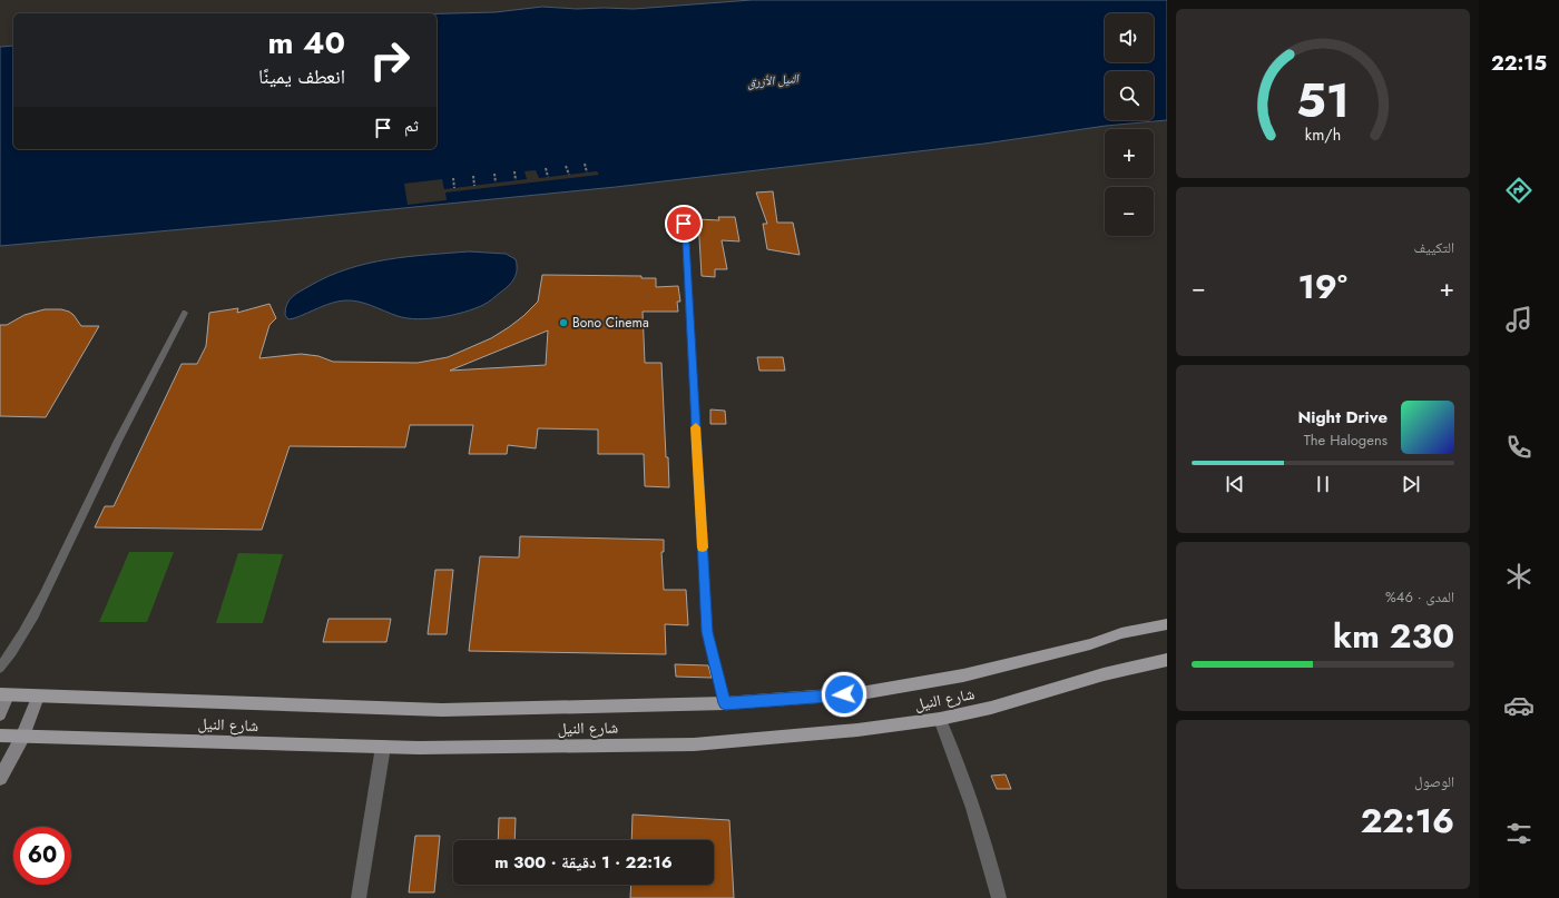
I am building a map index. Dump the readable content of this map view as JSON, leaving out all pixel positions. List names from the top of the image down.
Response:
{
  "streets": {
    "main road": ["شارع النيل"]
  },
  "water": ["النيل الأزرق"],
  "places": ["Bono Cinema"],
  "page": {
    "tabs": "22:15",
    "map_buttons": ["+", "−"],
    "turn": ["40 m", "انعطف يمينًا"],
    "then": "ثم",
    "tile": [
      "التكييف",
      ["المدى · 46%", "230 km"],
      ["الوصول", "22:16"]
    ],
    "heat": ["−", "19°", "+"],
    "song": ["Night Drive", "The Halogens"],
    "limit": "60",
    "trip": "22:16 · 1 دقيقة · 300 m",
    "gauge": ["51", "km/h"]
  }
}
